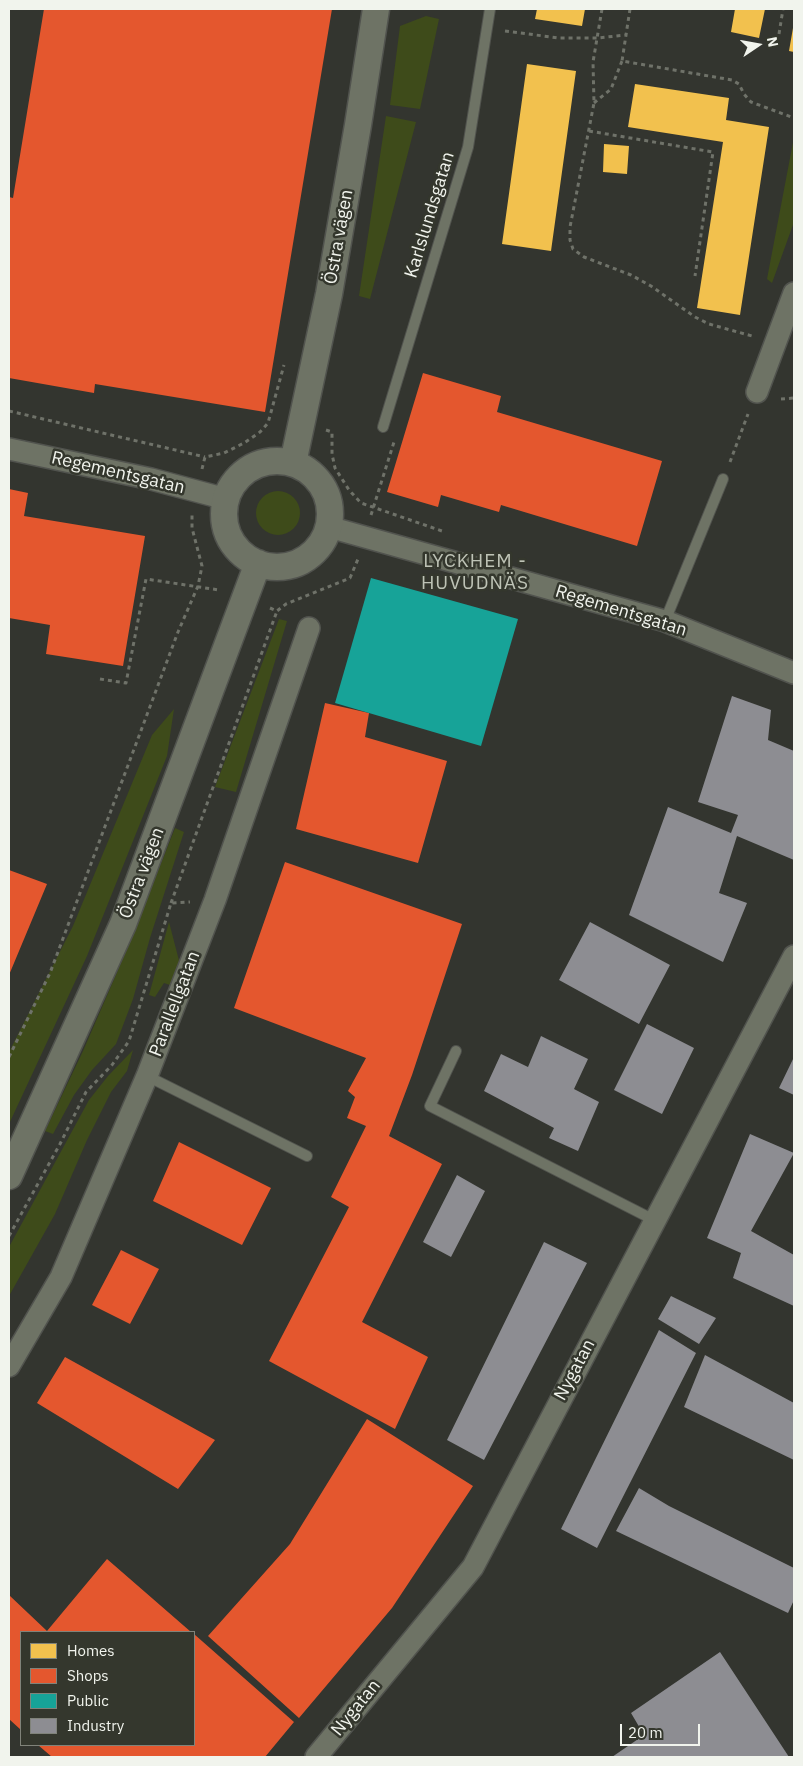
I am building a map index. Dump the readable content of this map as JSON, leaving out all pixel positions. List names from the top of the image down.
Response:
{
  "streets": {
    "street": [
      "Östra vägen",
      "Regementsgatan",
      "Parallellgatan",
      "Nygatan"
    ],
    "lane": ["Karlslundsgatan"]
  },
  "crossings": [
    ["Östra vägen", "Regementsgatan"]
  ],
  "districts": ["LYCKHEM - HUVUDNÄS"],
  "legend": [
    "Homes",
    "Shops",
    "Public",
    "Industry"
  ],
  "scale_bar": "20 m",
  "north": "right"
}
